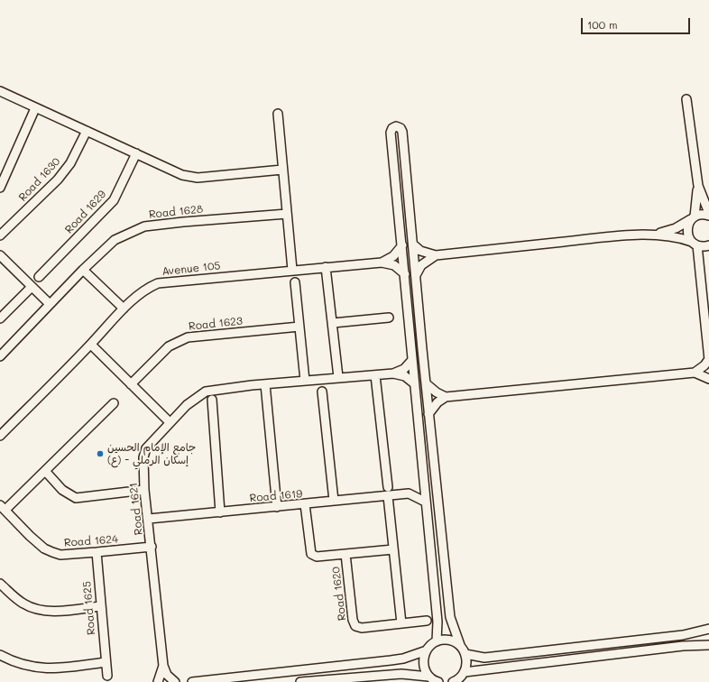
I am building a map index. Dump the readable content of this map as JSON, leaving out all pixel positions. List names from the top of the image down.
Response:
{
  "streets": {
    "street": [
      "Road 1630",
      "Road 1629",
      "Road 1628",
      "Avenue 105",
      "Road 1623",
      "Road 1619",
      "Road 1621",
      "Road 1624",
      "Road 1620",
      "Road 1625"
    ]
  },
  "crossings": [
    ["Road 1619", "Road 1621"],
    ["Road 1619", "Road 1620"],
    ["Road 1621", "Road 1624"],
    ["Road 1624", "Road 1625"]
  ],
  "places": ["جامع الإمام الحسين (ع) - إسكان الرملي"],
  "scale_bar": "100 m"
}
